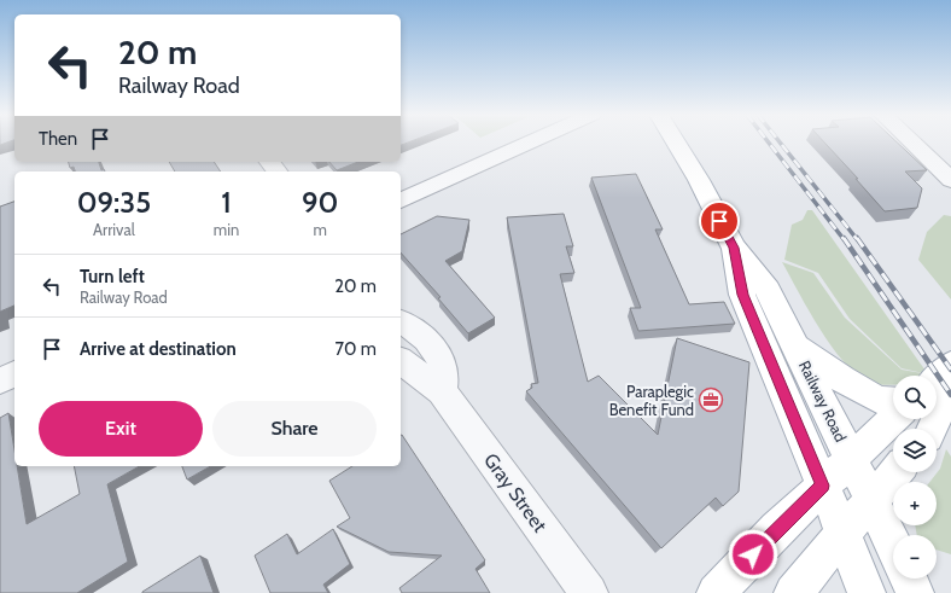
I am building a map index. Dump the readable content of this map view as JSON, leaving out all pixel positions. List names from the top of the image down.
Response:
{
  "streets": {
    "main road": ["Railway Road"],
    "street": ["Gray Street"]
  },
  "places": {
    "office": ["Paraplegic Benefit Fund"]
  },
  "page": {
    "turn": ["20 m", "Railway Road"],
    "then": "Then",
    "eta": [
      "09:35",
      "Arrival",
      "1",
      "min",
      "90",
      "m"
    ],
    "list": [
      {
        "name": "Turn left",
        "note": "Railway Road",
        "value": "20 m"
      },
      {
        "name": "Arrive at destination",
        "value": "70 m"
      }
    ],
    "map_buttons": ["+", "−"],
    "buttons": ["Exit", "Share"]
  }
}
